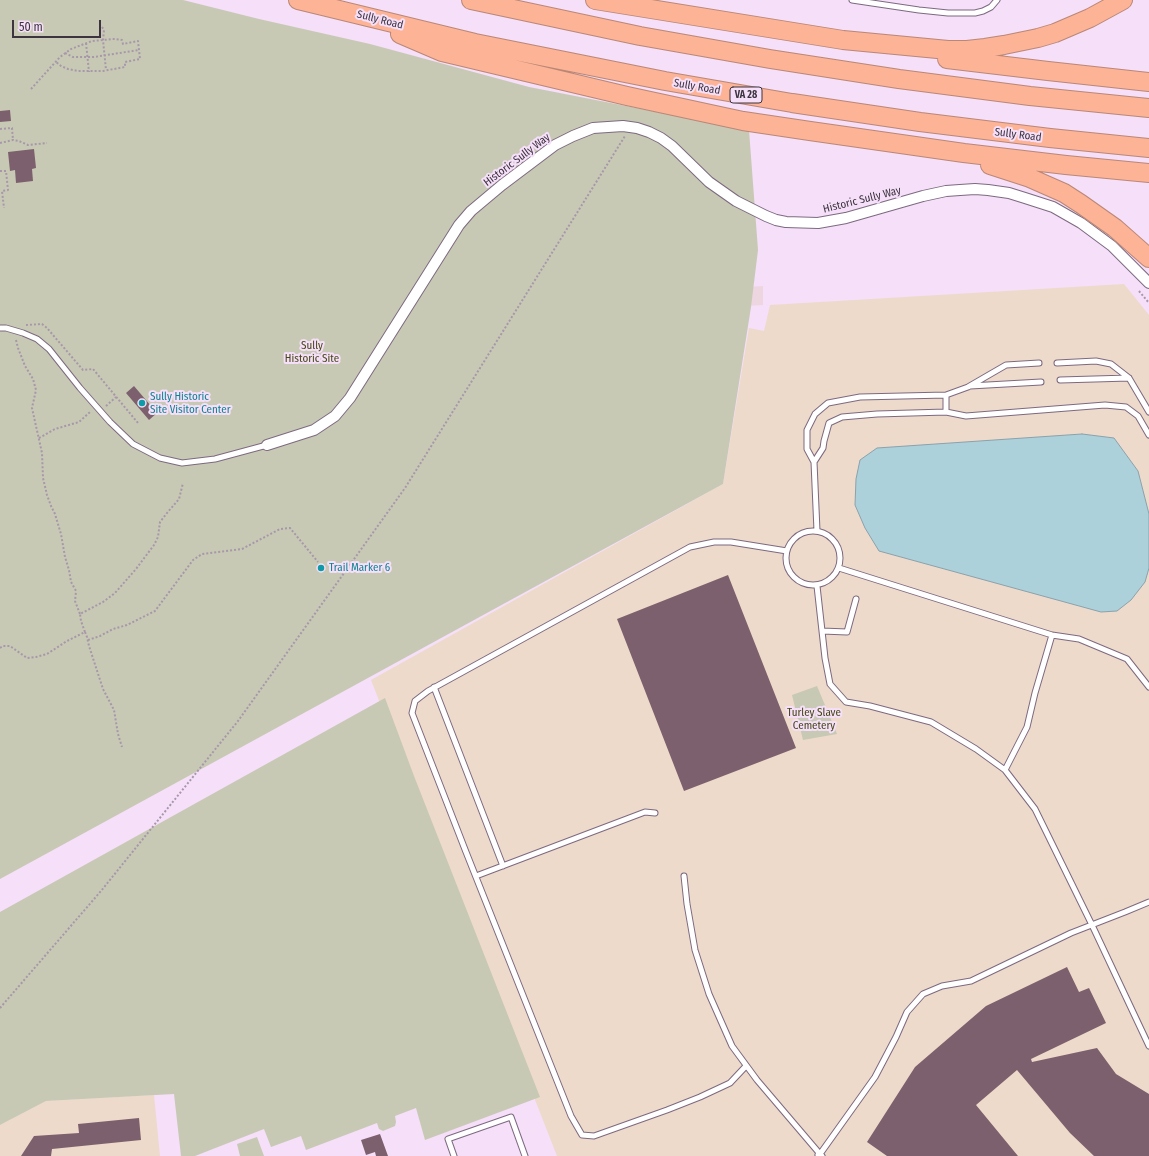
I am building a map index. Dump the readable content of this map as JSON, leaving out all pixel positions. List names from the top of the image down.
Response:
{
  "streets": {
    "highway": ["Sully Road", "VA 28"],
    "street": ["Historic Sully Way"]
  },
  "parks": ["Sully Historic Site", "Turley Slave Cemetery"],
  "places": ["Sully Historic Site Visitor Center", "Trail Marker 6"],
  "scale_bar": "50 m"
}
